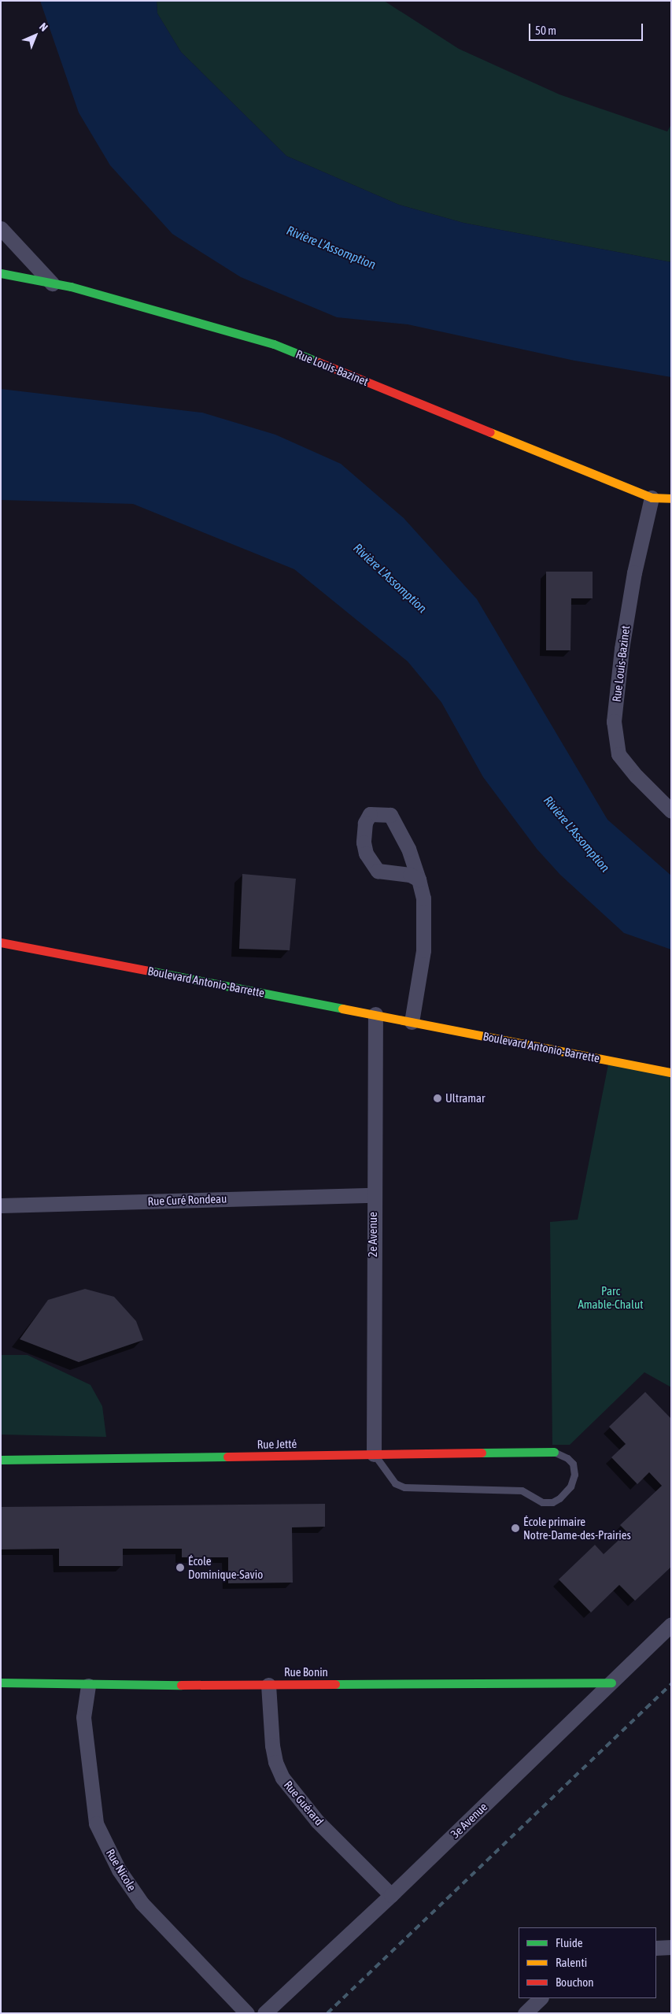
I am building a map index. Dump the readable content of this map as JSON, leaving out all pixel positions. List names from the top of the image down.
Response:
{
  "streets": {
    "street": [
      "Rue Louis-Bazinet",
      "Boulevard Antonio-Barrette",
      "Rue Curé Rondeau",
      "2e Avenue",
      "Rue Jetté",
      "Rue Bonin",
      "Rue Guérard",
      "3e Avenue",
      "Rue Nicole"
    ]
  },
  "crossings": [
    ["Boulevard Antonio-Barrette", "2e Avenue"],
    ["Rue Curé Rondeau", "2e Avenue"],
    ["2e Avenue", "Rue Jetté"],
    ["Rue Bonin", "Rue Guérard"],
    ["Rue Bonin", "3e Avenue"],
    ["Rue Bonin", "Rue Nicole"],
    ["Rue Guérard", "3e Avenue"]
  ],
  "water": ["Rivière L'Assomption"],
  "parks": ["Parc Amable-Chalut"],
  "places": ["Ultramar", "École primaire Notre-Dame-des-Prairies", "École Dominique-Savio"],
  "legend": ["Fluide", "Ralenti", "Bouchon"],
  "scale_bar": "50 m",
  "north": "top right"
}
